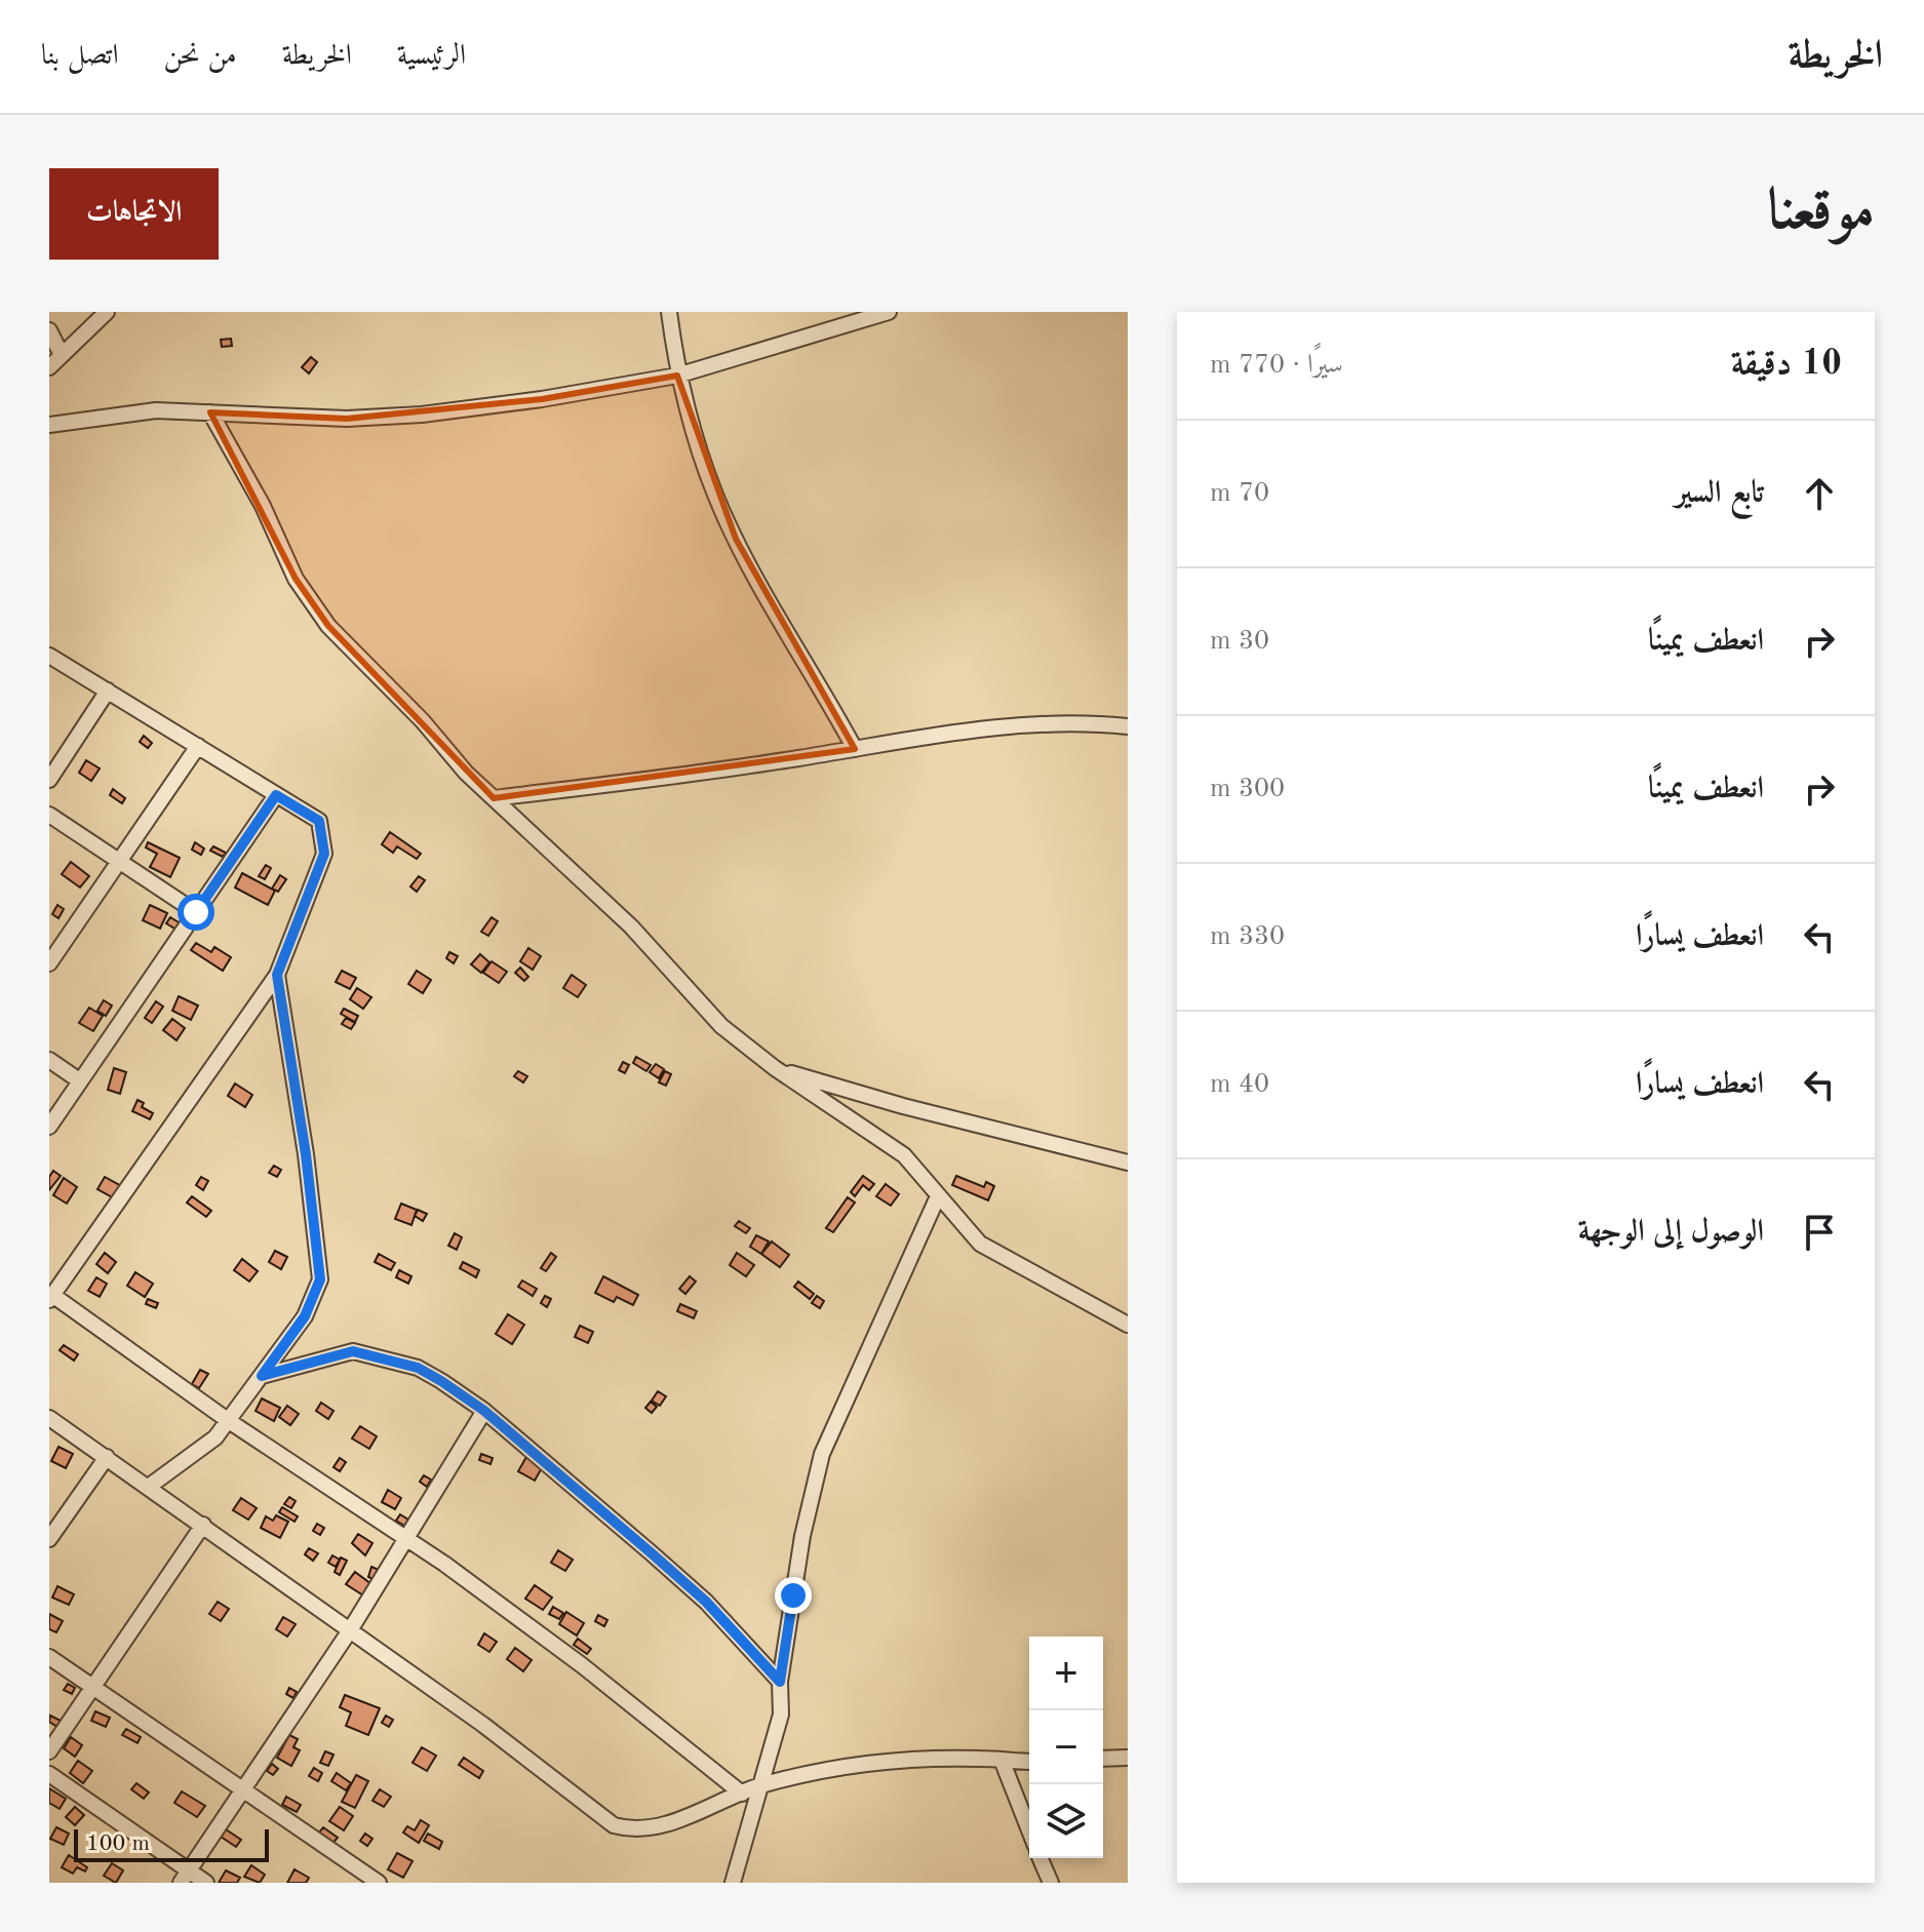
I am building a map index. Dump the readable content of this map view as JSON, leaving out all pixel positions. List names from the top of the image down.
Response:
{
  "scale_bar": "100 m",
  "page": {
    "header": "الخريطة",
    "nav": [
      "الرئيسية",
      "الخريطة",
      "من نحن",
      "اتصل بنا"
    ],
    "title": "موقعنا",
    "buttons": "الاتجاهات",
    "heading": ["10 دقيقة", "سيرًا · 770 m"],
    "list": [
      ["تابع السير", "70 m"],
      ["انعطف يمينًا", "30 m"],
      ["انعطف يمينًا", "300 m"],
      ["انعطف يسارًا", "330 m"],
      ["انعطف يسارًا", "40 m"],
      "الوصول إلى الوجهة"
    ],
    "map_buttons": ["+", "−"],
    "scale": "100 m"
  }
}
